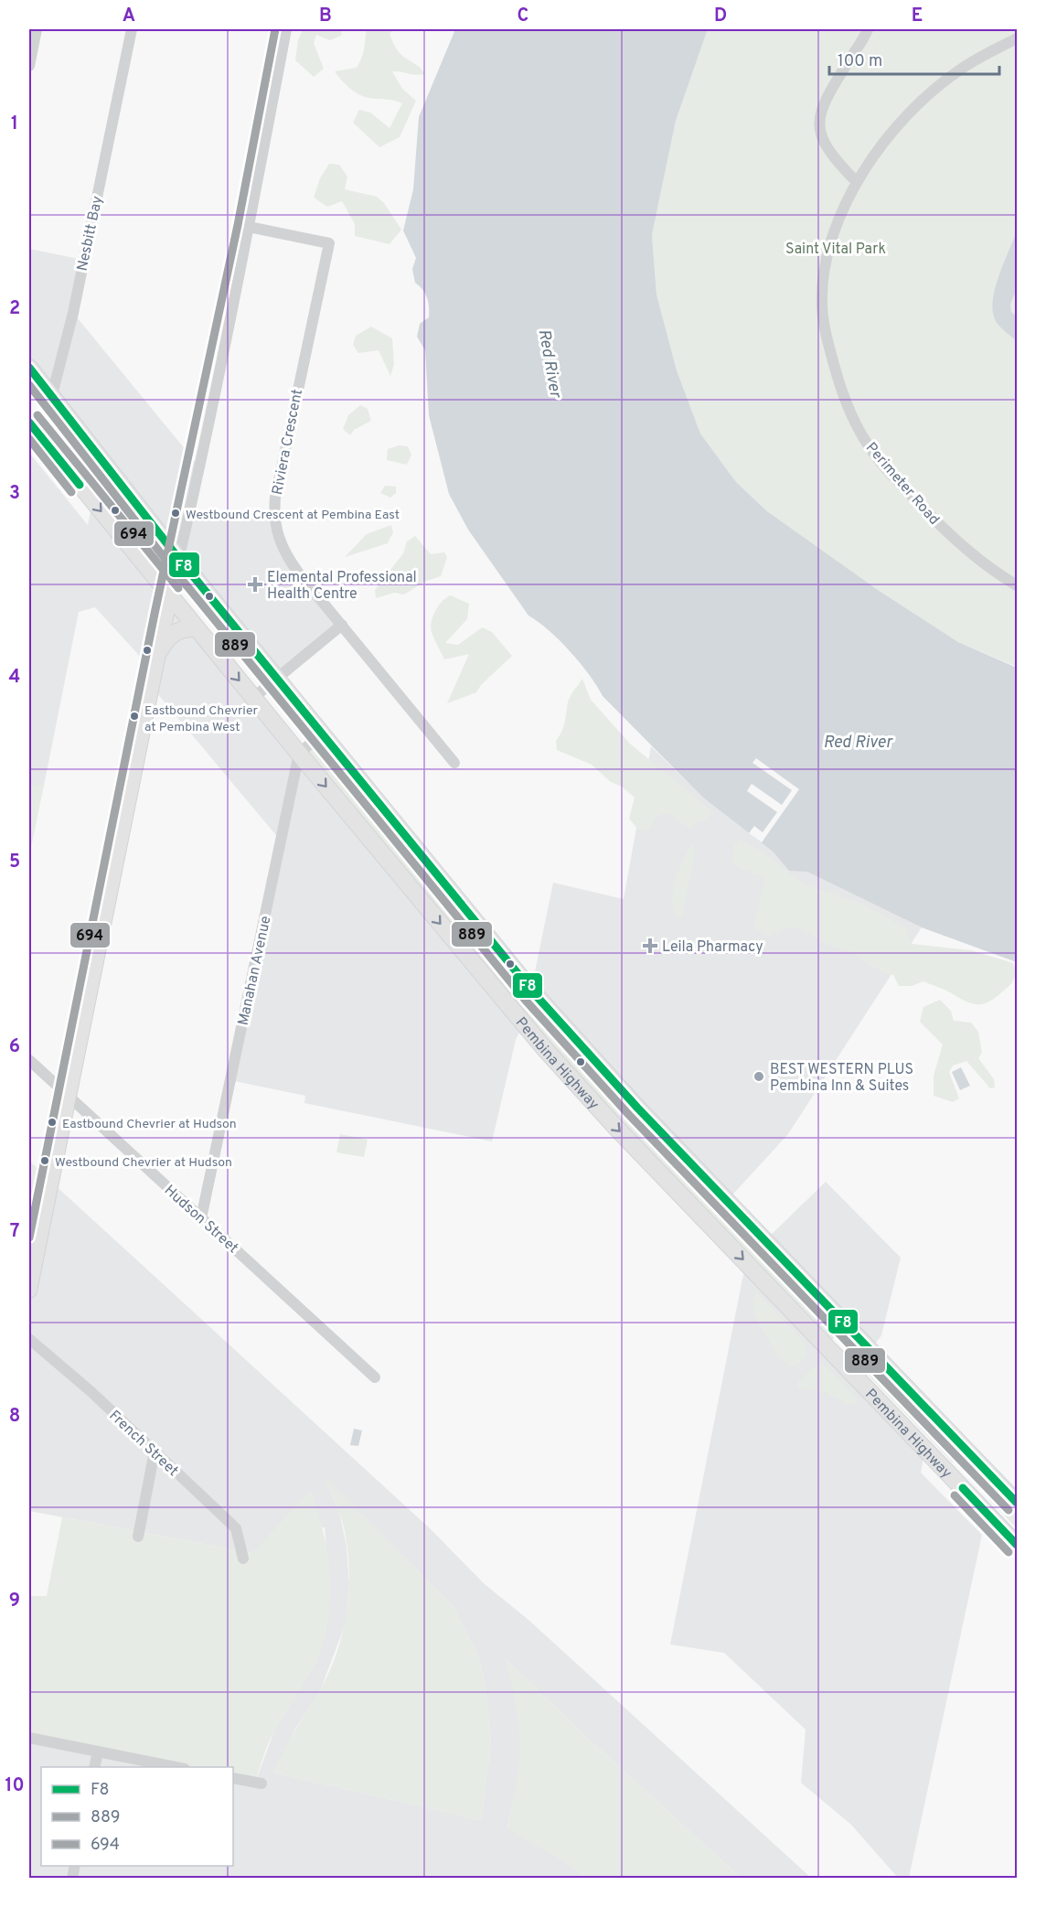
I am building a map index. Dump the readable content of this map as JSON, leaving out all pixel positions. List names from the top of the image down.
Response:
{
  "streets": {
    "main road": ["Pembina Highway"],
    "street": [
      "Nesbitt Bay",
      "Riviera Crescent",
      "Perimeter Road",
      "Manahan Avenue",
      "Hudson Street",
      "French Street"
    ]
  },
  "crossings": [
    ["Nesbitt Bay", "Pembina Highway"],
    ["Manahan Avenue", "Pembina Highway"],
    ["Manahan Avenue", "Hudson Street"]
  ],
  "water": ["Red River"],
  "parks": ["Saint Vital Park"],
  "places": {
    "other": [
      "Westbound Crescent at Pembina East",
      "Eastbound Chevrier at Pembina West",
      "BEST WESTERN PLUS Pembina Inn & Suites",
      "Eastbound Chevrier at Hudson",
      "Westbound Chevrier at Hudson"
    ],
    "health": ["Elemental Professional Health Centre", "Leila Pharmacy"]
  },
  "lines": ["transit line 694", "transit line F8", "transit line 889"],
  "legend": ["F8", "889", "694"],
  "scale_bar": "100 m",
  "grid": {
    "columns": [
      "A",
      "B",
      "C",
      "D",
      "E"
    ],
    "rows": [
      "1",
      "2",
      "3",
      "4",
      "5",
      "6",
      "7",
      "8",
      "9",
      "10"
    ]
  }
}
